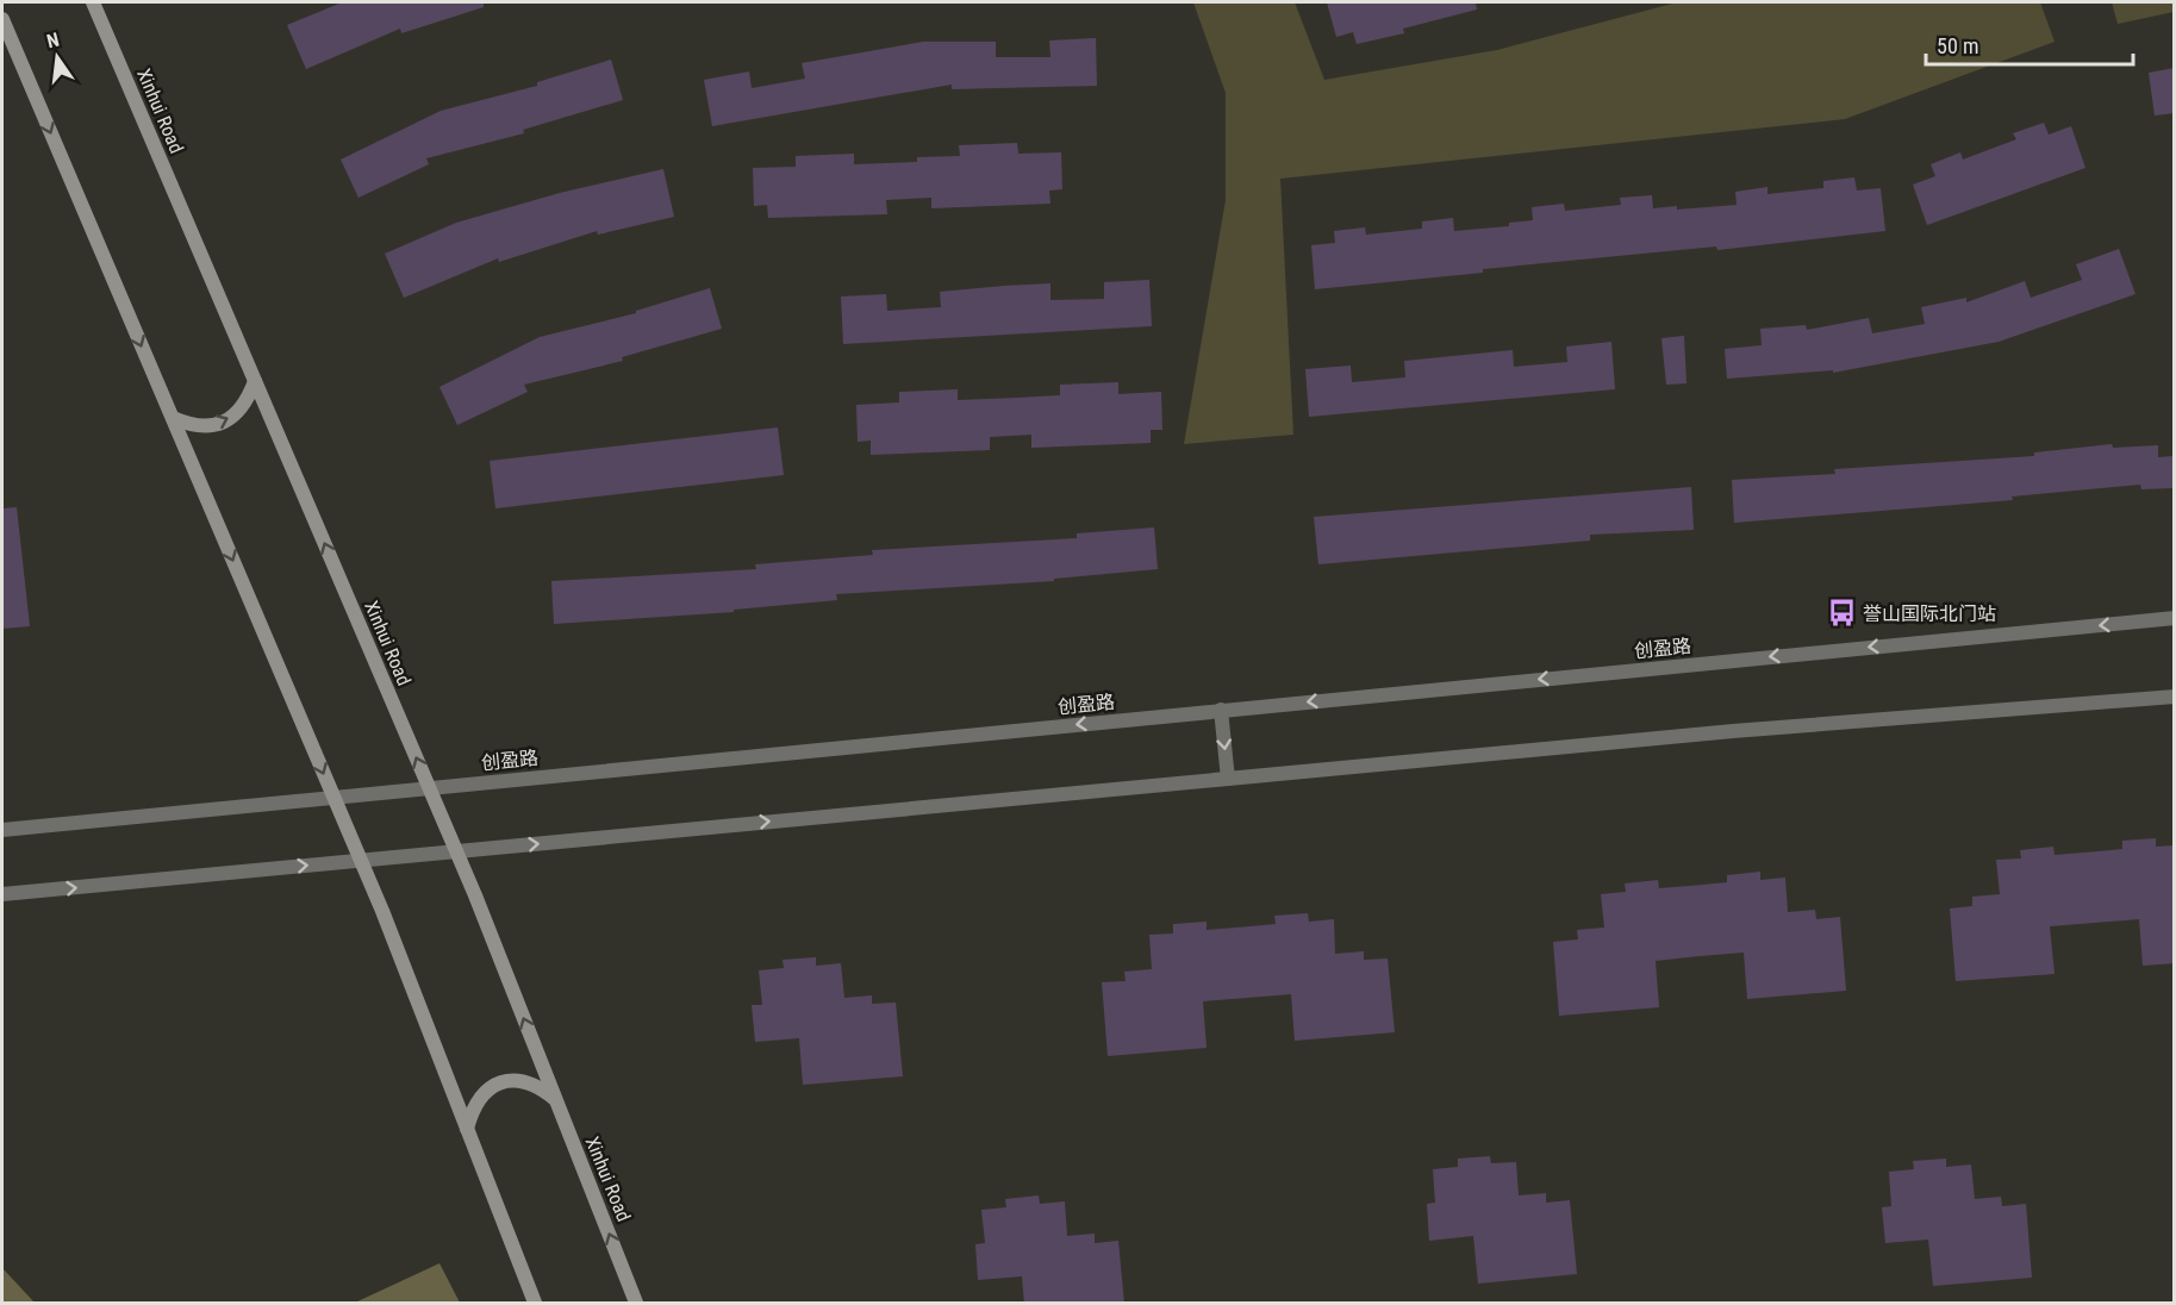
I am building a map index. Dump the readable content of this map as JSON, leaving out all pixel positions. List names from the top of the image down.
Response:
{
  "streets": {
    "main road": ["Xinhui Road"],
    "street": ["创盈路"]
  },
  "crossings": [
    ["Xinhui Road", "创盈路"]
  ],
  "places": {
    "bus stop": ["誉山国际北门站"]
  },
  "scale_bar": "50 m",
  "north": "top"
}
